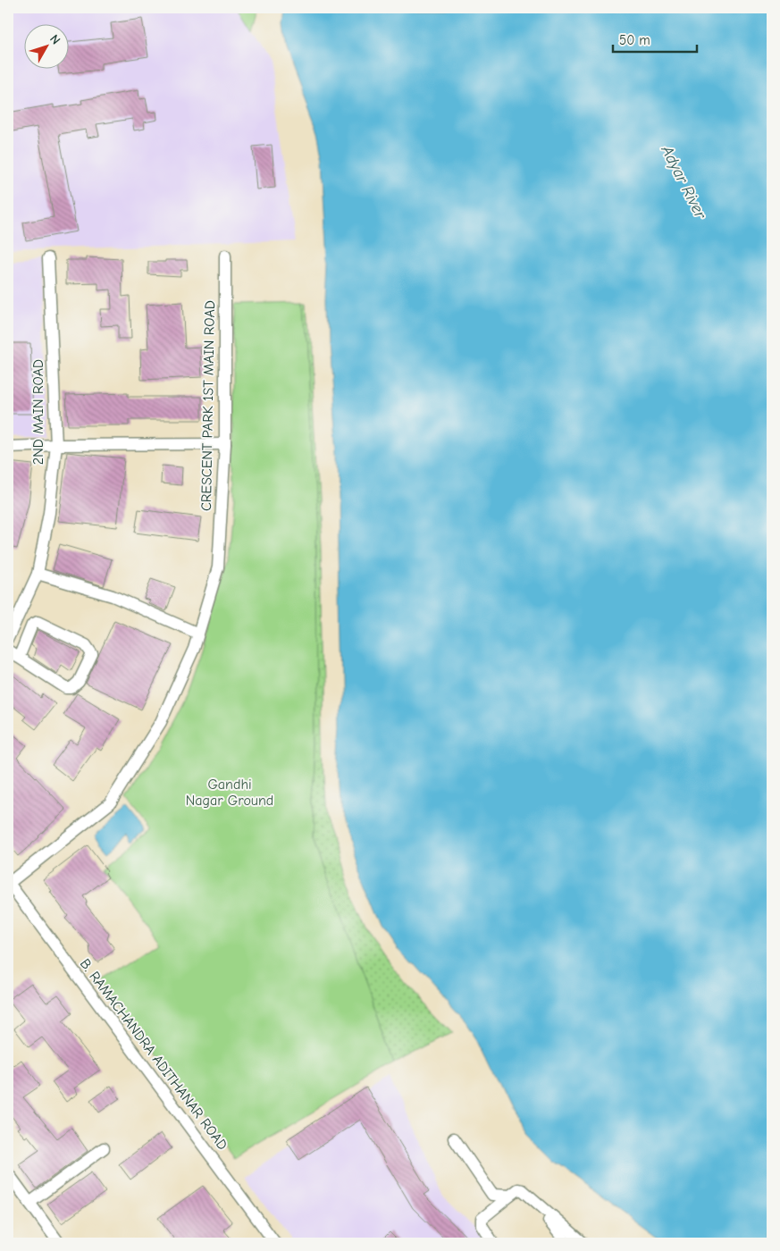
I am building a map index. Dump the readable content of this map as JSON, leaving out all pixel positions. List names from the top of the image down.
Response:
{
  "streets": {
    "street": ["CRESCENT PARK 1ST MAIN ROAD", "2ND MAIN ROAD", "B. RAMACHANDRA ADITHANAR ROAD"]
  },
  "crossings": [
    ["CRESCENT PARK 1ST MAIN ROAD", "B. RAMACHANDRA ADITHANAR ROAD"]
  ],
  "water": ["Adyar River"],
  "parks": ["Gandhi Nagar Ground"],
  "scale_bar": "50 m",
  "north": "top right"
}
